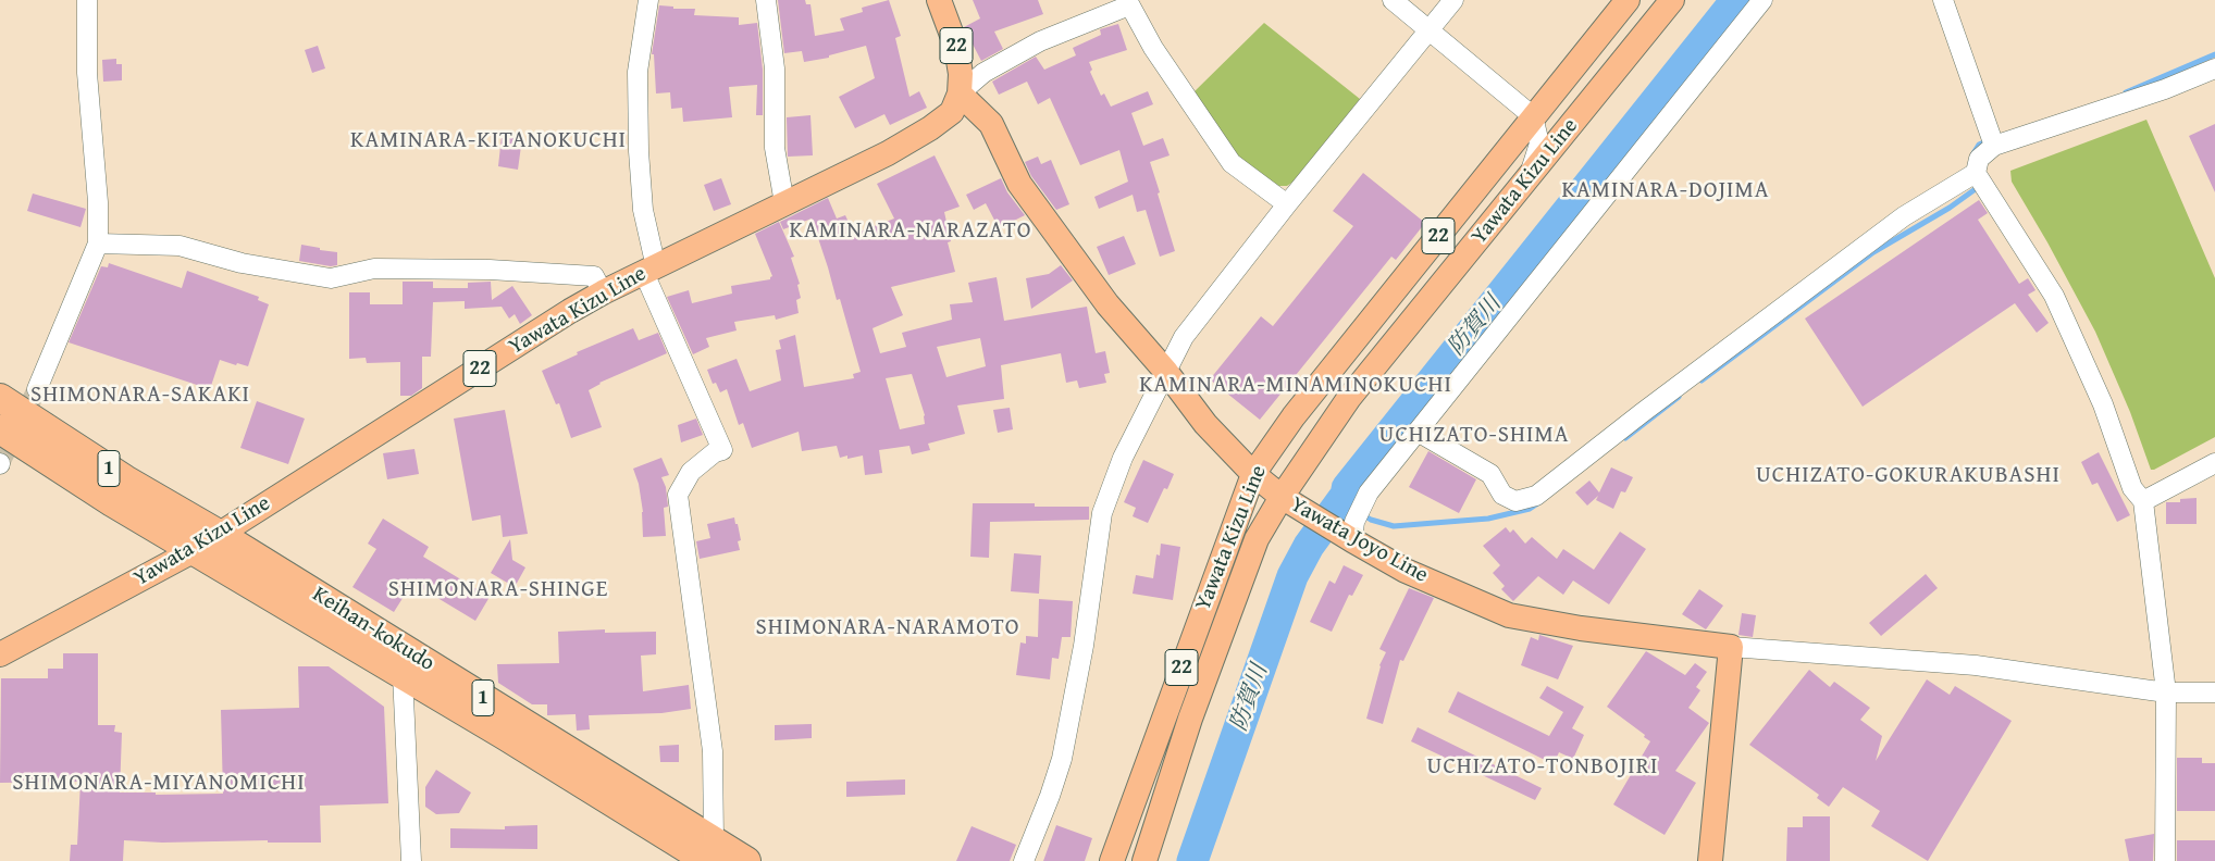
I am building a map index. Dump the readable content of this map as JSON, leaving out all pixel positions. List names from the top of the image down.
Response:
{
  "streets": {
    "highway": ["1", "Keihan-kokudo"],
    "main road": ["22", "Yawata Kizu Line", "Yawata Joyo Line"]
  },
  "crossings": [
    ["Yawata Kizu Line", "Yawata Joyo Line"],
    ["Yawata Kizu Line", "Keihan-kokudo"]
  ],
  "districts": [
    "KAMINARA-KITANOKUCHI",
    "KAMINARA-DOJIMA",
    "KAMINARA-NARAZATO",
    "KAMINARA-MINAMINOKUCHI",
    "SHIMONARA-SAKAKI",
    "UCHIZATO-SHIMA",
    "UCHIZATO-GOKURAKUBASHI",
    "SHIMONARA-SHINGE",
    "SHIMONARA-NARAMOTO",
    "UCHIZATO-TONBOJIRI",
    "SHIMONARA-MIYANOMICHI"
  ],
  "water": ["防賀川"]
}
